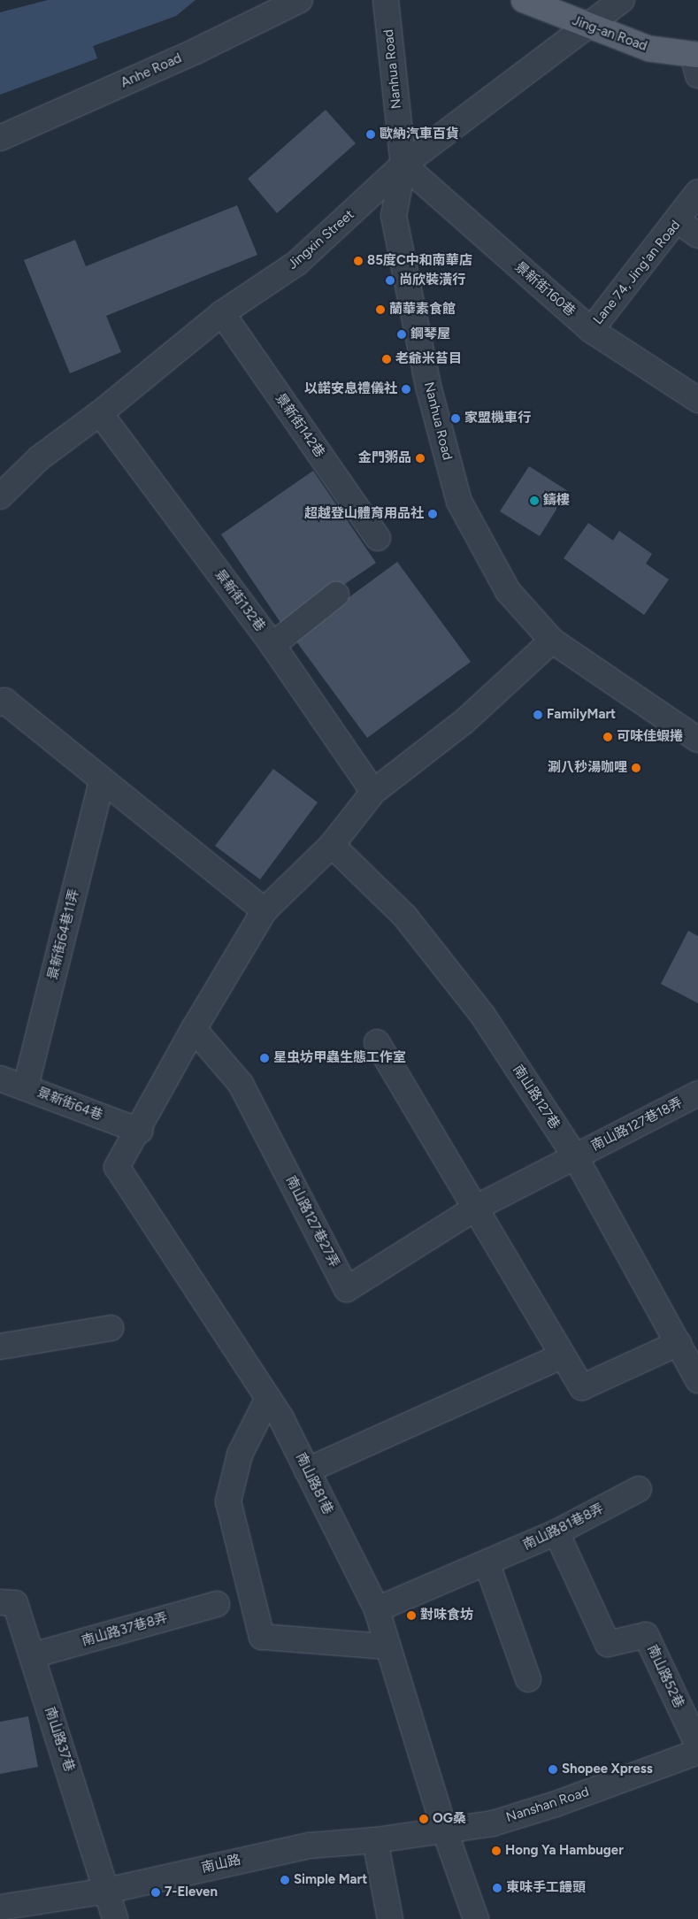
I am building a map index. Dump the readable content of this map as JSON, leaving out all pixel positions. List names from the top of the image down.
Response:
{
  "streets": {
    "main road": ["Jing-an Road"],
    "street": [
      "Nanhua Road",
      "Anhe Road",
      "Jingxin Street",
      "Lane 74, Jing'an Road",
      "景新街160巷",
      "景新街142巷",
      "景新街132巷",
      "景新街64巷11弄",
      "南山路127巷",
      "景新街64巷",
      "南山路127巷18弄",
      "南山路127巷27弄",
      "南山路81巷",
      "南山路81巷8弄",
      "南山路37巷8弄",
      "南山路52巷",
      "南山路37巷",
      "Nanshan Road",
      "南山路"
    ]
  },
  "crossings": [
    ["Jing-an Road", "Jingxin Street"],
    ["Nanhua Road", "Jingxin Street"],
    ["Nanhua Road", "景新街160巷"],
    ["Jingxin Street", "景新街160巷"],
    ["Jingxin Street", "景新街142巷"],
    ["Jingxin Street", "景新街132巷"],
    ["Lane 74, Jing'an Road", "景新街160巷"],
    ["景新街64巷11弄", "景新街64巷"],
    ["南山路127巷", "南山路127巷18弄"],
    ["南山路127巷", "南山路127巷27弄"],
    ["景新街64巷", "南山路81巷"],
    ["南山路127巷18弄", "南山路127巷27弄"],
    ["南山路81巷", "南山路81巷8弄"],
    ["南山路81巷", "Nanshan Road"],
    ["南山路81巷", "南山路"],
    ["南山路81巷8弄", "南山路52巷"],
    ["南山路37巷8弄", "南山路37巷"],
    ["南山路37巷", "南山路"],
    ["Nanshan Road", "南山路"]
  ],
  "places": [
    "歐納汽車百貨",
    "85度C中和南華店",
    "尚欣裝潢行",
    "蘭華素食館",
    "鋼琴屋",
    "老爺米苔目",
    "以諾安息禮儀社",
    "家盟機車行",
    "金門粥品",
    "鑄樓",
    "超越登山體育用品社",
    "FamilyMart",
    "可味佳蝦捲",
    "涮八秒湯咖哩",
    "星虫坊甲蟲生態工作室",
    "對味食坊",
    "Shopee Xpress",
    "OG桑",
    "Hong Ya Hambuger",
    "Simple Mart",
    "東味手工饅頭",
    "7-Eleven"
  ]
}
